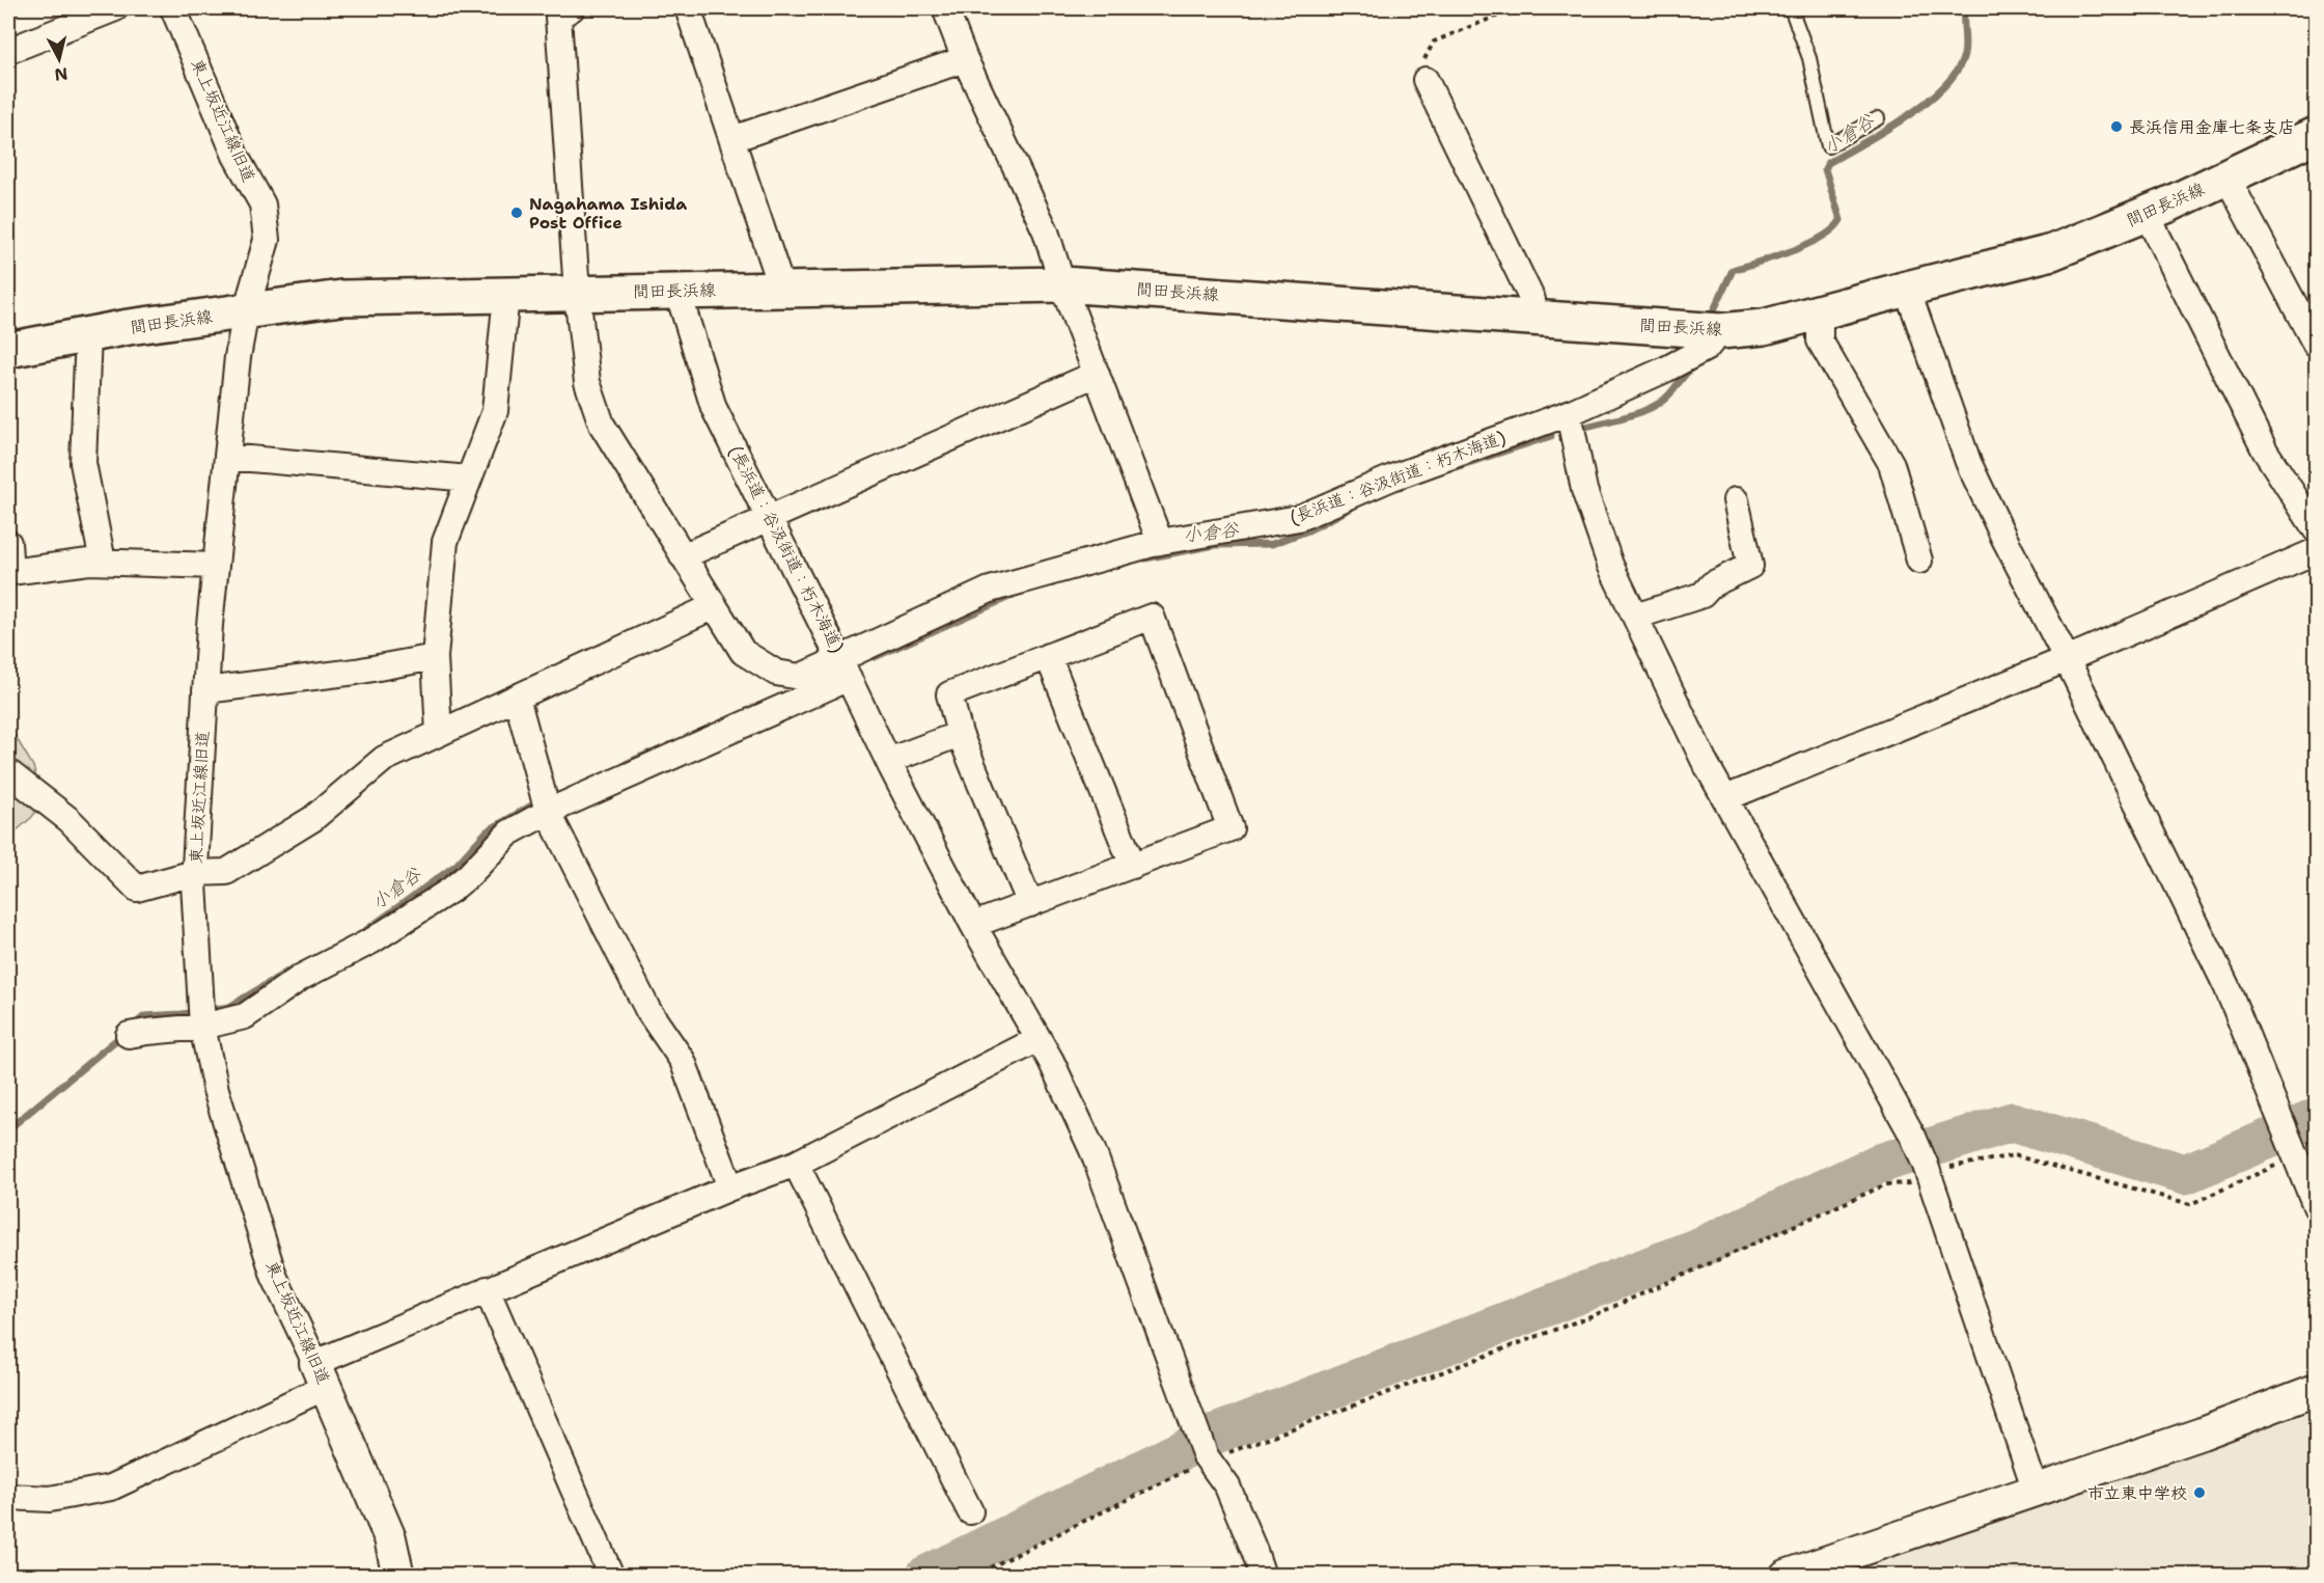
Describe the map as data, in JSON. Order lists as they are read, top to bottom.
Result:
{
  "streets": {
    "main road": ["間田長浜線"],
    "street": ["東上坂近江線旧道", "(長浜道：谷汲街道：朽木海道)"]
  },
  "crossings": [
    ["東上坂近江線旧道", "間田長浜線"],
    ["間田長浜線", "(長浜道：谷汲街道：朽木海道)"]
  ],
  "water": ["小倉谷"],
  "places": ["長浜信用金庫七条支店", "Nagahama Ishida Post Office", "市立東中学校"],
  "north": "bottom"
}
